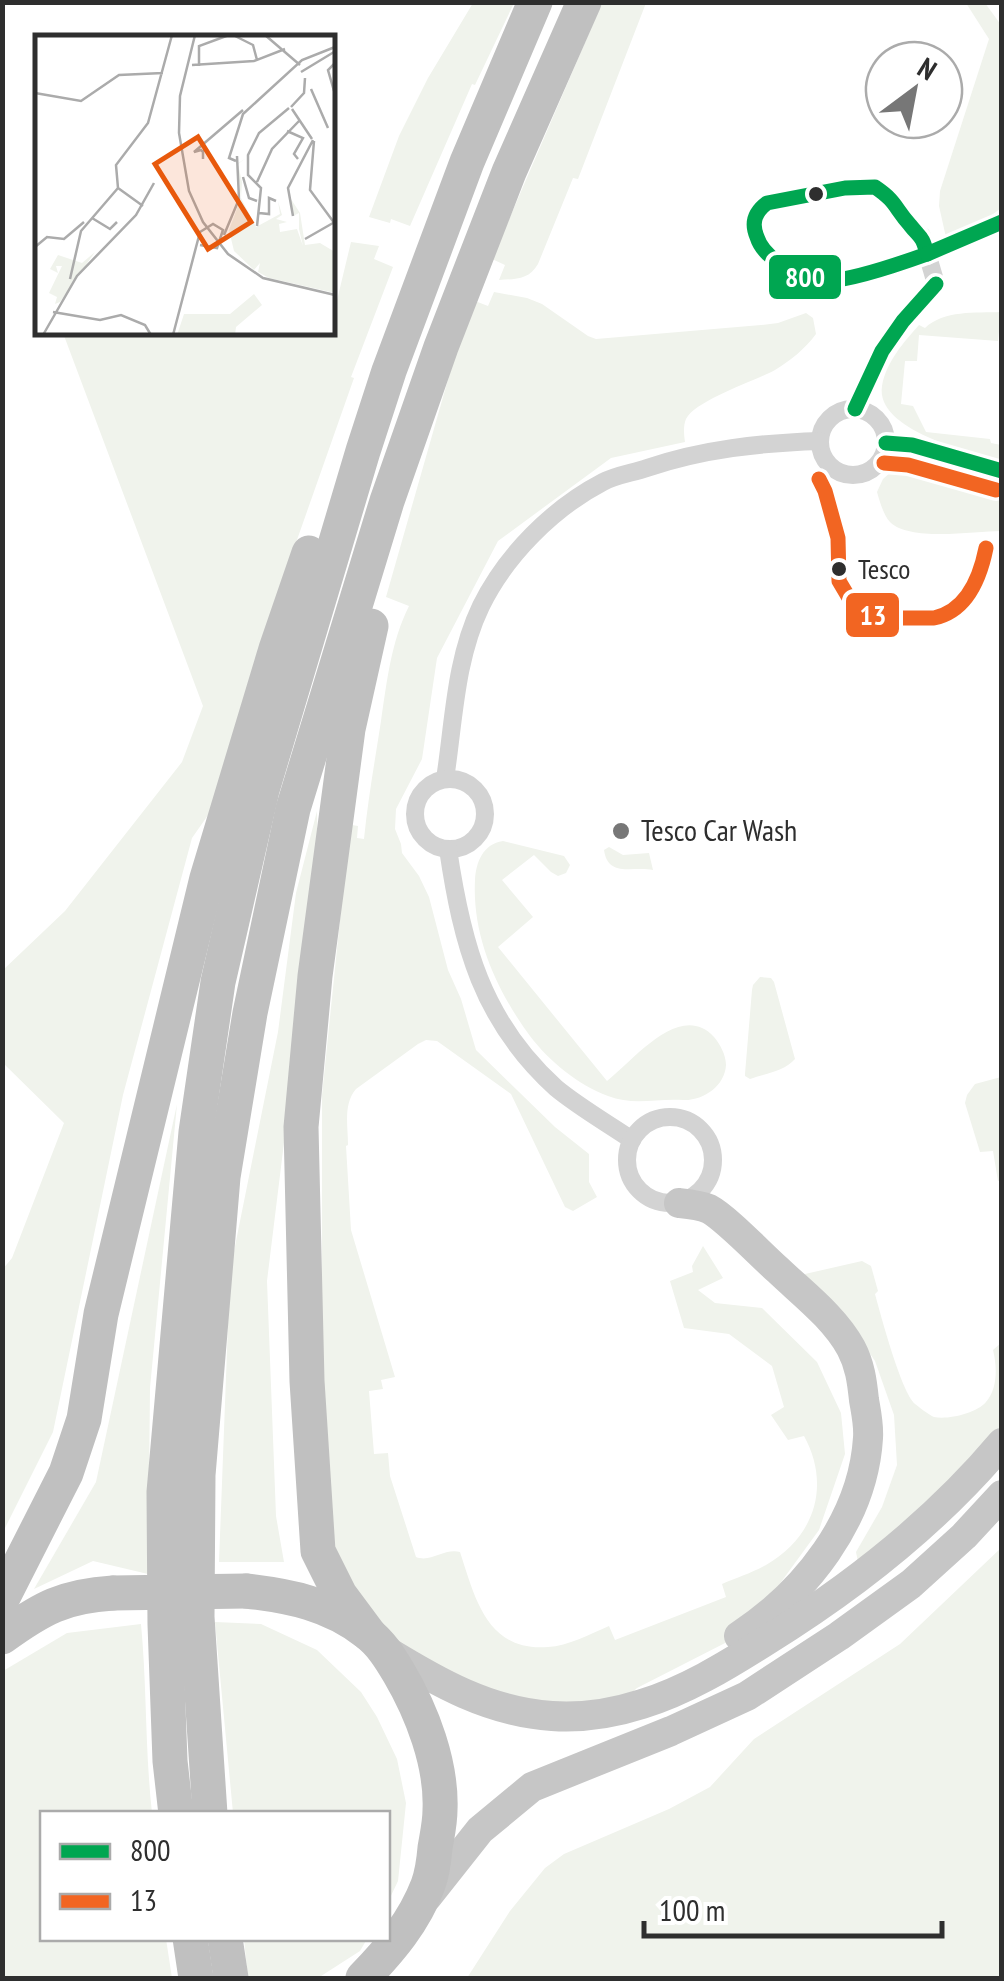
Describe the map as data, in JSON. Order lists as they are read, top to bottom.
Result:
{
  "places": ["Tesco", "Tesco Car Wash"],
  "lines": ["transit line 800", "transit line 13"],
  "legend": ["800", "13"],
  "scale_bar": "100 m",
  "north": "top right"
}
